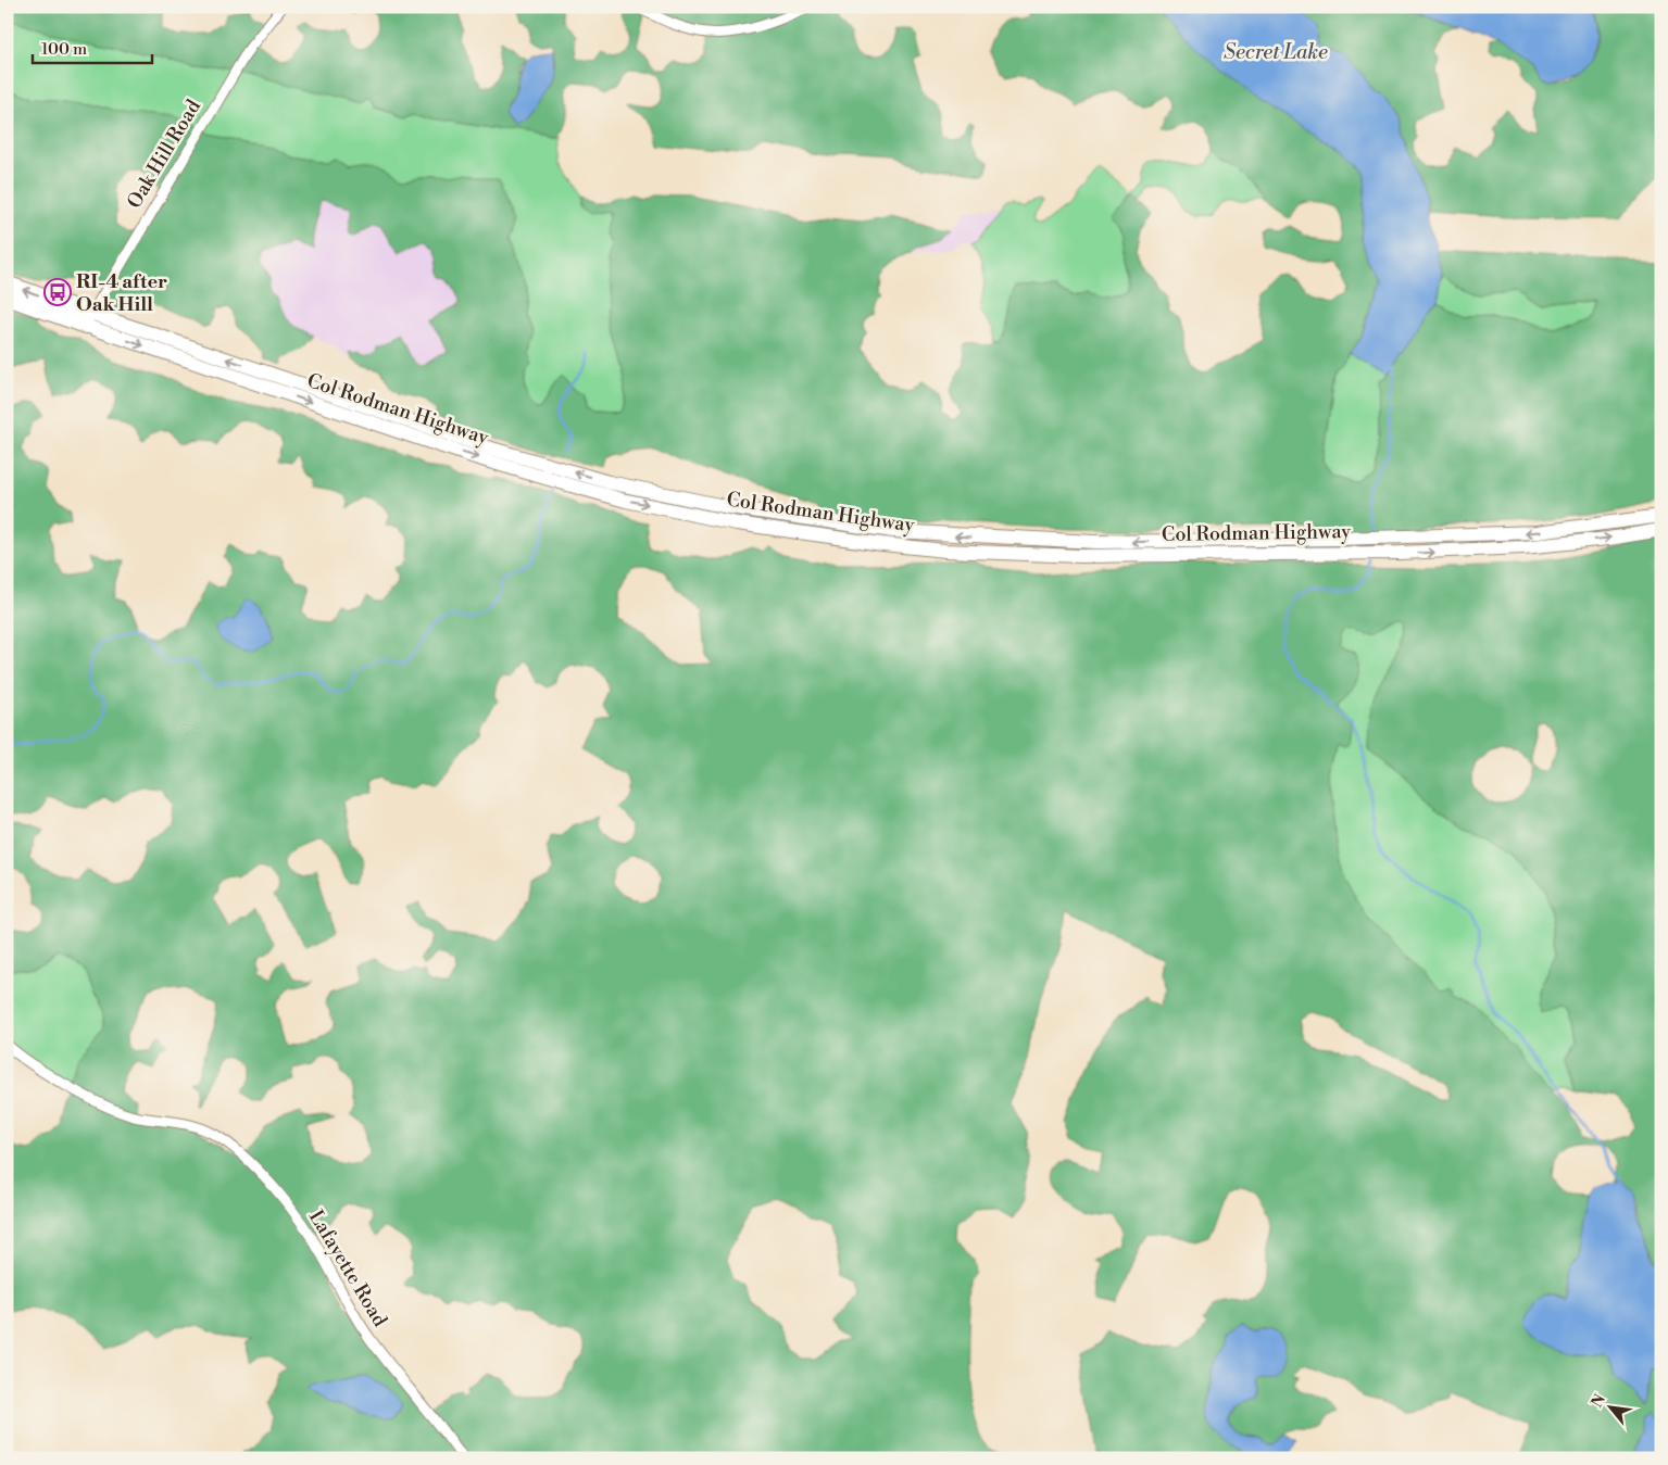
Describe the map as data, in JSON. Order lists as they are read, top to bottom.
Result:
{
  "streets": {
    "highway": ["Col Rodman Highway"],
    "street": ["Oak Hill Road", "Lafayette Road"]
  },
  "crossings": [
    ["Oak Hill Road", "Col Rodman Highway"]
  ],
  "water": ["Secret Lake"],
  "places": {
    "bus stop": ["RI-4 after Oak Hill"]
  },
  "scale_bar": "100 m",
  "north": "top left"
}
